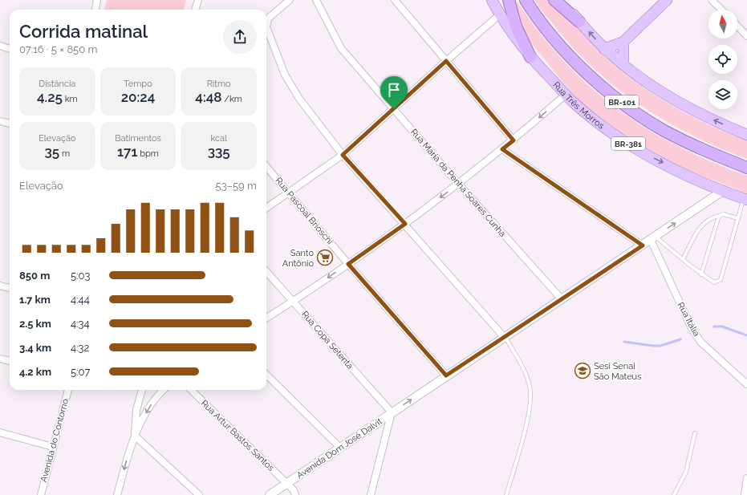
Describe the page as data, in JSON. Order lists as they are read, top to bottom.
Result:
{
  "streets": {
    "highway": ["BR-101"],
    "main road": ["Rua Três Morros", "BR-381"],
    "street": [
      "Rua Maria da Penha Soares Cunha",
      "Rua Pascoal Brioschi",
      "Rua Itália",
      "Rua Copa Setenta",
      "Rua Artur Bastos Santos",
      "Avenida do Contorno",
      "Avenida Dom José Dalvit"
    ]
  },
  "crossings": [
    ["Rua Três Morros", "Avenida Dom José Dalvit"],
    ["Rua Maria da Penha Soares Cunha", "Avenida Dom José Dalvit"],
    ["Rua Pascoal Brioschi", "Avenida Dom José Dalvit"],
    ["Rua Itália", "Avenida Dom José Dalvit"],
    ["Rua Copa Setenta", "Avenida Dom José Dalvit"],
    ["Rua Artur Bastos Santos", "Avenida Dom José Dalvit"]
  ],
  "places": {
    "supermarket": ["Santo Antônio"],
    "school or university": ["Sesi Senai São Mateus"]
  },
  "north": "top",
  "page": {
    "heading": ["Corrida matinal", "07:16 · 5 × 850 m"],
    "stats": [
      ["Distância", "4.25 km"],
      ["Tempo", "20:24"],
      ["Ritmo", "4:48 /km"],
      ["Elevação", "35 m"],
      ["Batimentos", "171 bpm"],
      ["kcal", "335"]
    ],
    "chart": ["Elevação", "53–59 m"],
    "list": [
      {
        "name": "850 m",
        "note": "5:03"
      },
      {
        "name": "1.7 km",
        "note": "4:44"
      },
      {
        "name": "2.5 km",
        "note": "4:34"
      },
      {
        "name": "3.4 km",
        "note": "4:32"
      },
      {
        "name": "4.2 km",
        "note": "5:07"
      }
    ]
  }
}
